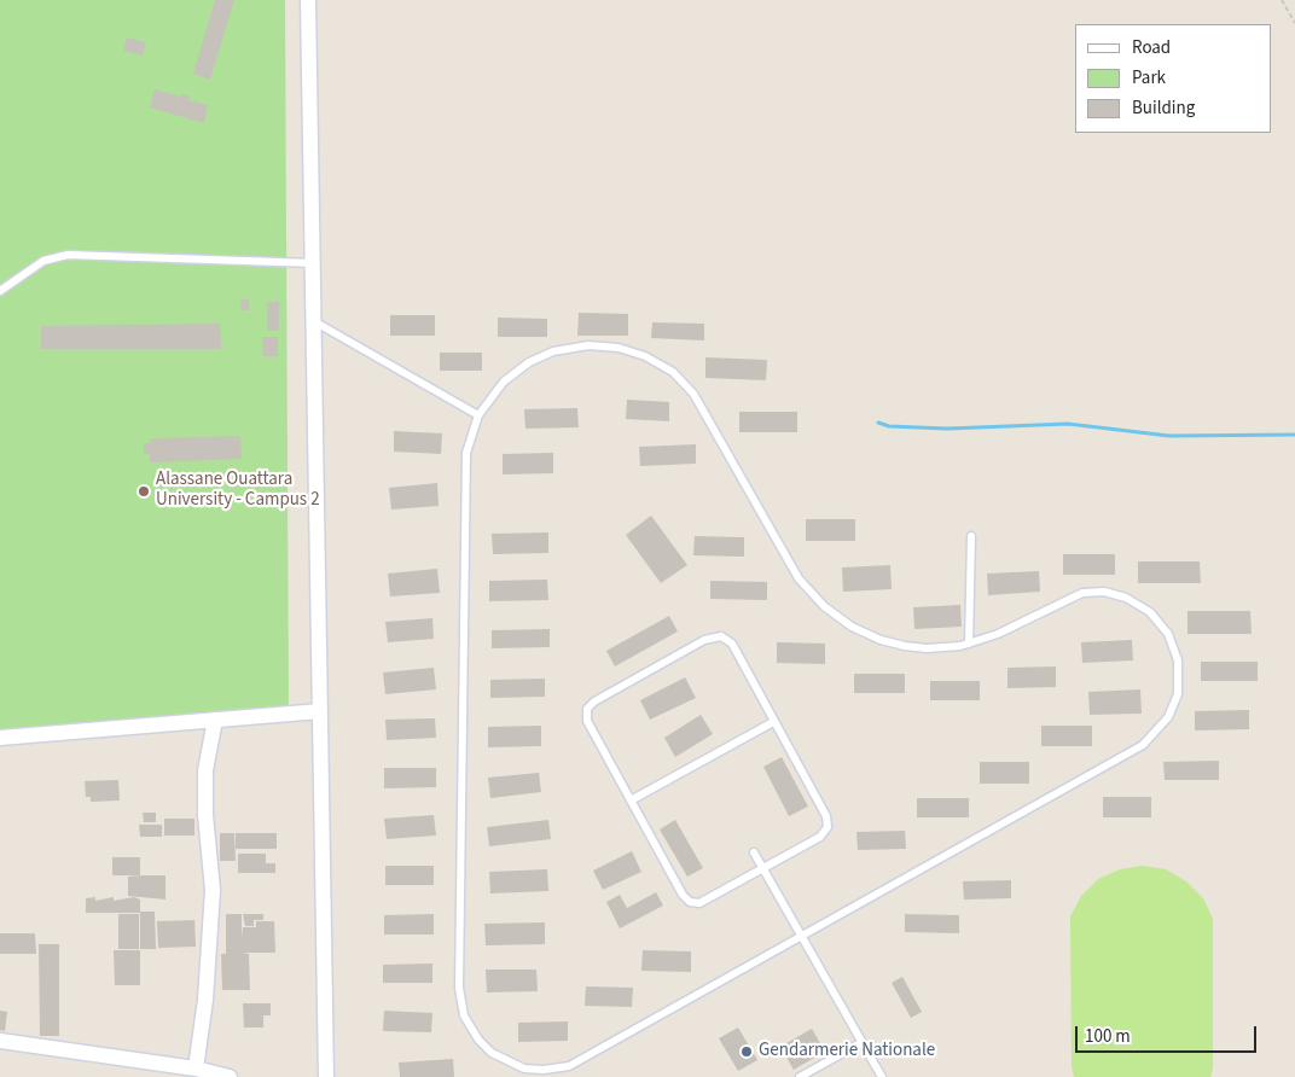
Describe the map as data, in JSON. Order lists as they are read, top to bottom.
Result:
{
  "places": ["Alassane Ouattara University - Campus 2", "Gendarmerie Nationale"],
  "legend": ["Road", "Park", "Building"],
  "scale_bar": "100 m"
}
